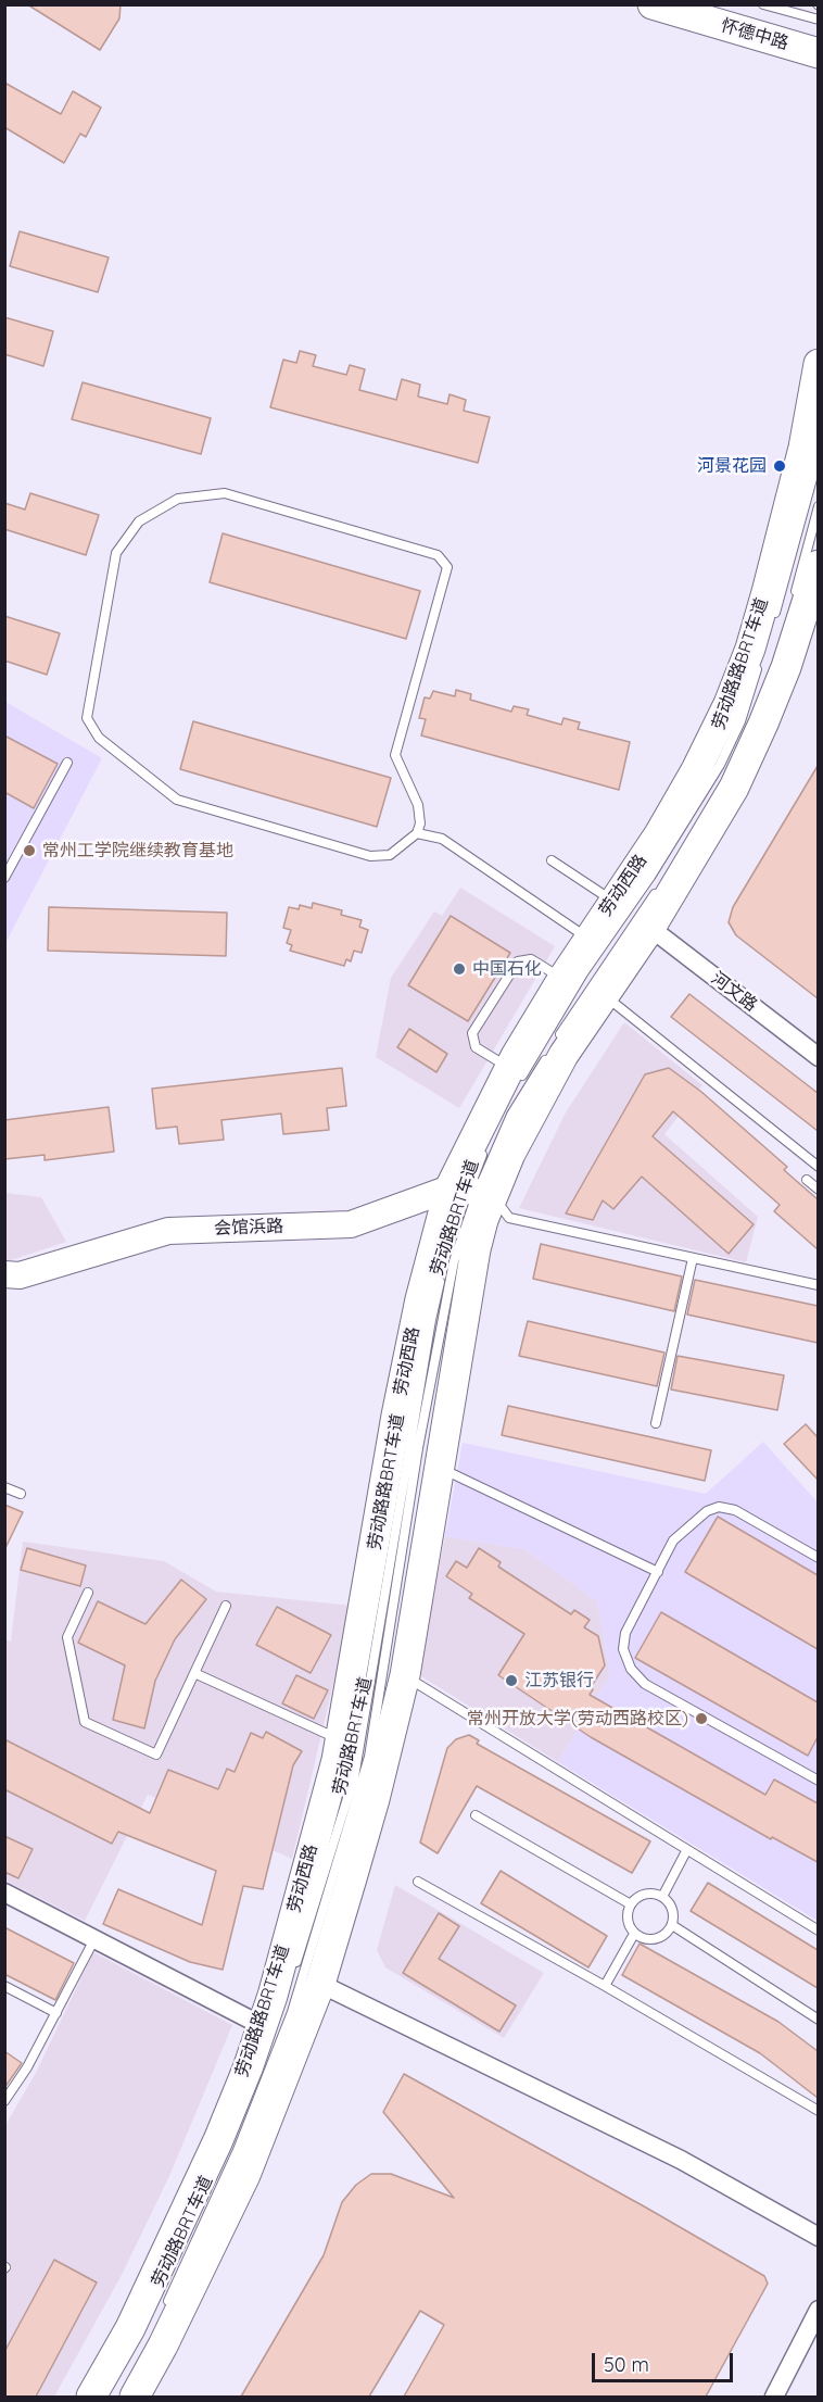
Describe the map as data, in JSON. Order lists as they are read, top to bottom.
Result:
{
  "streets": {
    "main road": ["怀德中路", "劳动西路"],
    "street": ["河文路", "会馆浜路"],
    "lane": ["劳动路路BRT车道", "劳动路BRT车道"]
  },
  "crossings": [
    ["劳动路路BRT车道", "劳动西路"],
    ["劳动路路BRT车道", "劳动路BRT车道"],
    ["劳动路路BRT车道", "会馆浜路"],
    ["劳动西路", "河文路"],
    ["劳动西路", "劳动路BRT车道"],
    ["劳动西路", "会馆浜路"],
    ["劳动路BRT车道", "会馆浜路"]
  ],
  "places": [
    "河景花园",
    "常州工学院继续教育基地",
    "中国石化",
    "江苏银行",
    "常州开放大学(劳动西路校区)"
  ],
  "scale_bar": "50 m"
}
